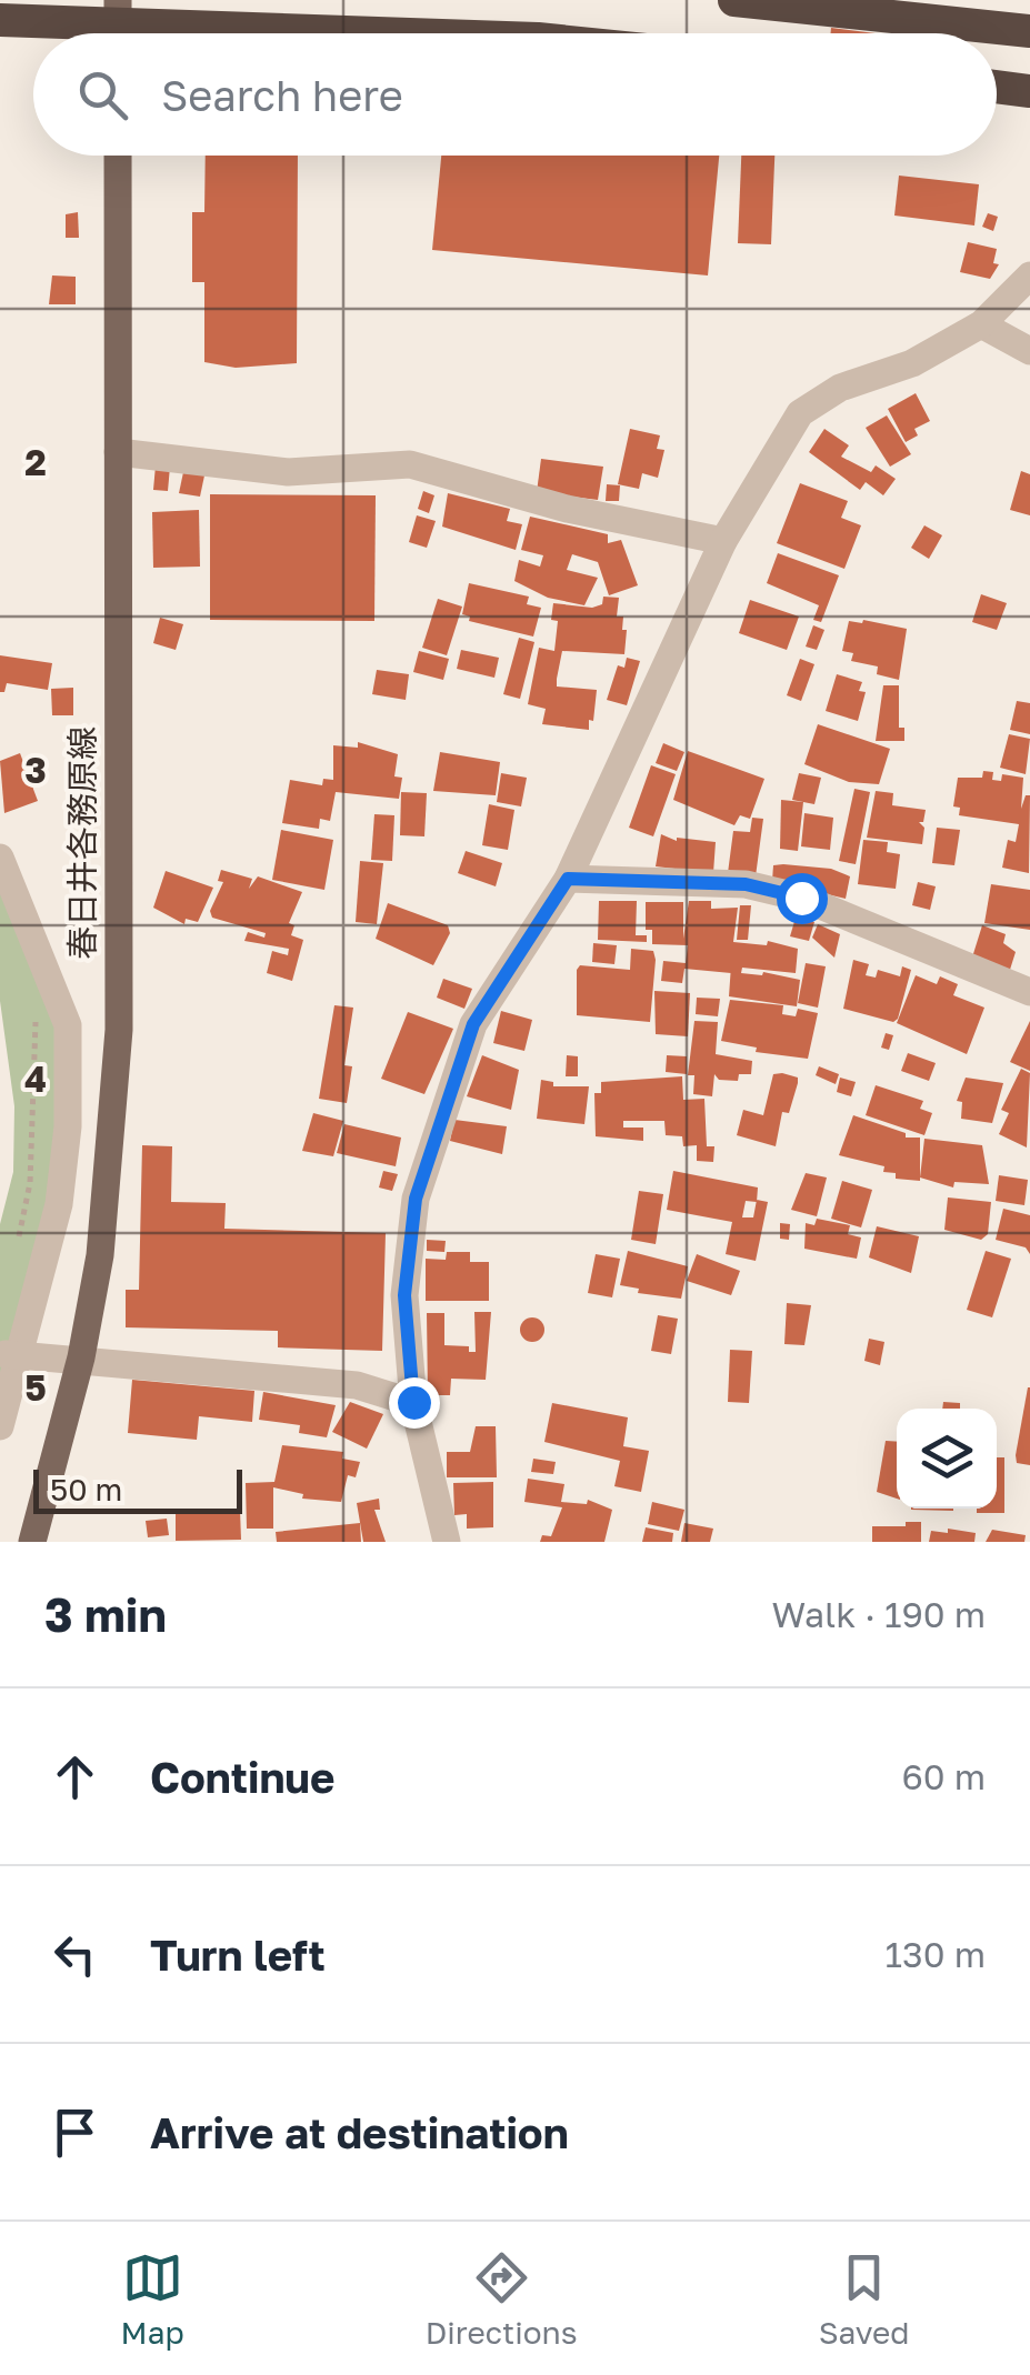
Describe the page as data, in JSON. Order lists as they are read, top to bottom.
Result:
{
  "streets": {
    "main road": ["春日井各務原線"]
  },
  "scale_bar": "50 m",
  "page": {
    "search": "Search here",
    "scale": "50 m",
    "heading": ["3 min", "Walk · 190 m"],
    "list": [
      ["Continue", "60 m"],
      ["Turn left", "130 m"],
      "Arrive at destination"
    ],
    "nav": ["Map", "Directions", "Saved"]
  },
  "grid": {
    "rows": [
      "2",
      "3",
      "4",
      "5"
    ]
  }
}
